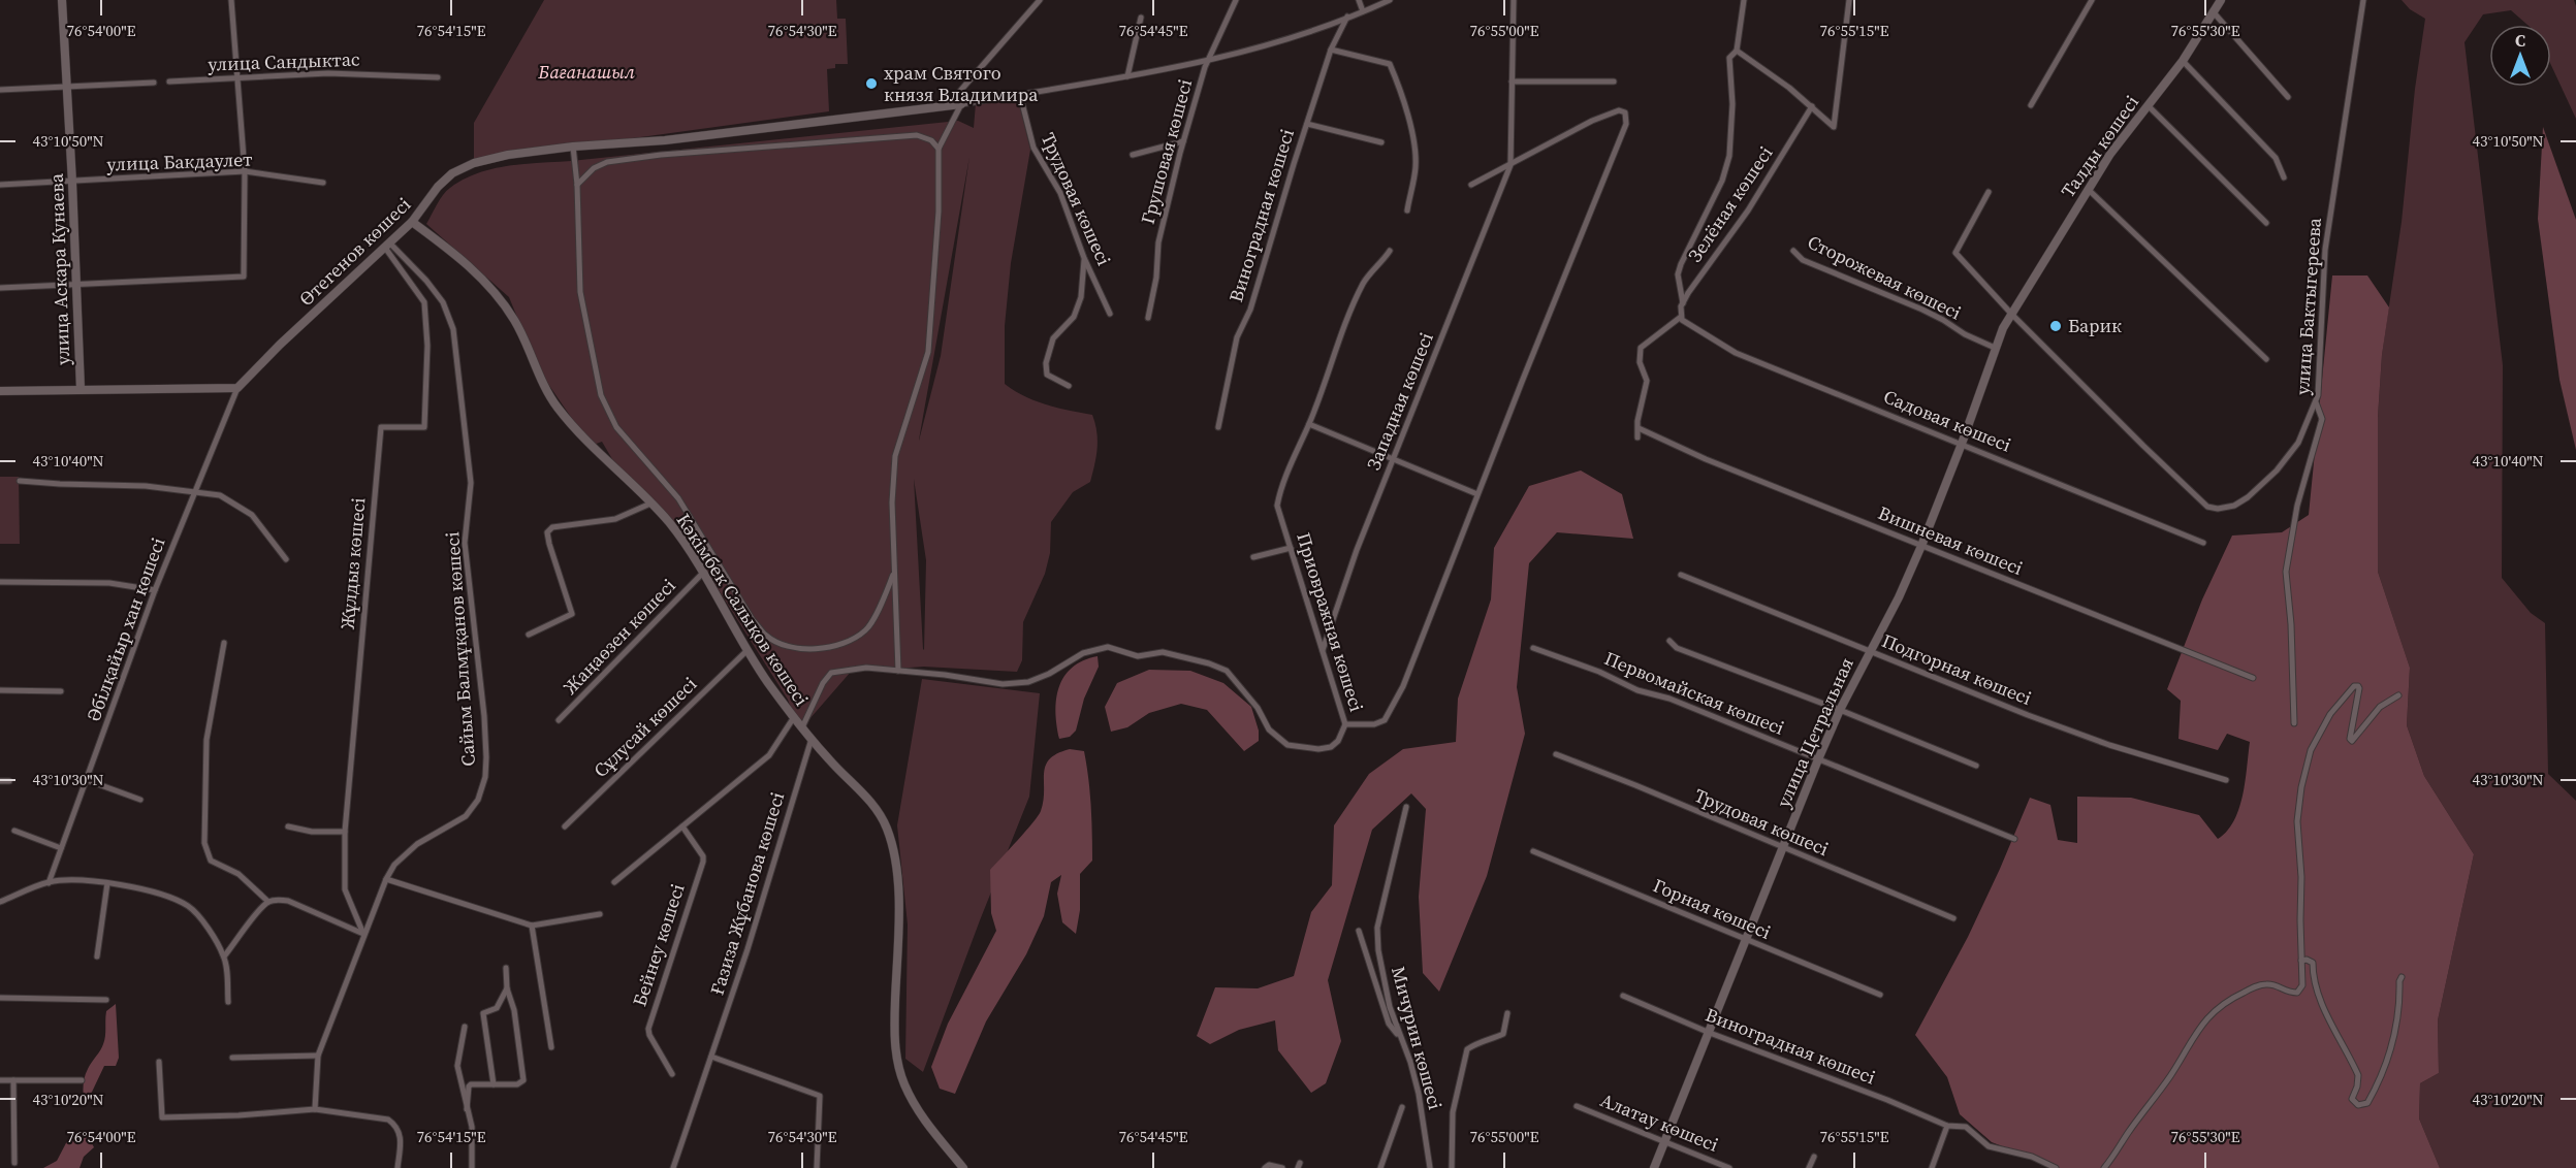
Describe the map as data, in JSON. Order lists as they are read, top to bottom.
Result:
{
  "streets": {
    "street": [
      "улица Сандыктас",
      "Талды көшесі",
      "Грушовая көшесі",
      "улица Бакдаулет",
      "Трудовая көшесі",
      "Зелёная көшесі",
      "Виноградная көшесі",
      "Өтегенов көшесі",
      "улица Аскара Кунаева",
      "Сторожевая көшесі",
      "улица Бактыгереева",
      "Западная көшесі",
      "Садовая көшесі",
      "Вишневая көшесі",
      "Жұлдыз көшесі",
      "Кәкімбек Салықов көшесі",
      "Приовражная көшесі",
      "Әбілқайыр хан көшесі",
      "Жаңаөзен көшесі",
      "Сайым Балмұқанов көшесі",
      "Подгорная көшесі",
      "Первомайская көшесі",
      "Сұлусай көшесі",
      "улица Цетральная",
      "Ғазиза Жұбанова көшесі",
      "Горная көшесі",
      "Бейнеу көшесі",
      "Мичурин көшесі",
      "Алатау көшесі"
    ]
  },
  "crossings": [
    ["Талды көшесі", "улица Цетральная"],
    ["улица Бакдаулет", "улица Аскара Кунаева"],
    ["Трудовая көшесі", "улица Цетральная"],
    ["Зелёная көшесі", "Садовая көшесі"],
    ["Виноградная көшесі", "улица Цетральная"],
    ["Өтегенов көшесі", "Жұлдыз көшесі"],
    ["Өтегенов көшесі", "Кәкімбек Салықов көшесі"],
    ["Өтегенов көшесі", "Әбілқайыр хан көшесі"],
    ["Өтегенов көшесі", "Сайым Балмұқанов көшесі"],
    ["Сторожевая көшесі", "улица Цетральная"],
    ["Западная көшесі", "Приовражная көшесі"],
    ["Садовая көшесі", "улица Цетральная"],
    ["Вишневая көшесі", "улица Цетральная"],
    ["Жұлдыз көшесі", "Сайым Балмұқанов көшесі"],
    ["Кәкімбек Салықов көшесі", "Приовражная көшесі"],
    ["Кәкімбек Салықов көшесі", "Жаңаөзен көшесі"],
    ["Кәкімбек Салықов көшесі", "Сұлусай көшесі"],
    ["Кәкімбек Салықов көшесі", "Ғазиза Жұбанова көшесі"],
    ["Подгорная көшесі", "улица Цетральная"],
    ["Первомайская көшесі", "улица Цетральная"],
    ["улица Цетральная", "Горная көшесі"],
    ["улица Цетральная", "Алатау көшесі"]
  ],
  "parks": ["Бағанашыл"],
  "places": ["храм Святого князя Владимира", "Барик"],
  "north": "top",
  "coordinates": [
    "76°54'00\"E",
    "76°54'15\"E",
    "76°54'30\"E",
    "76°54'45\"E",
    "76°55'00\"E",
    "76°55'15\"E",
    "76°55'30\"E",
    "43°10'50\"N",
    "43°10'40\"N",
    "43°10'30\"N",
    "43°10'20\"N"
  ]
}
